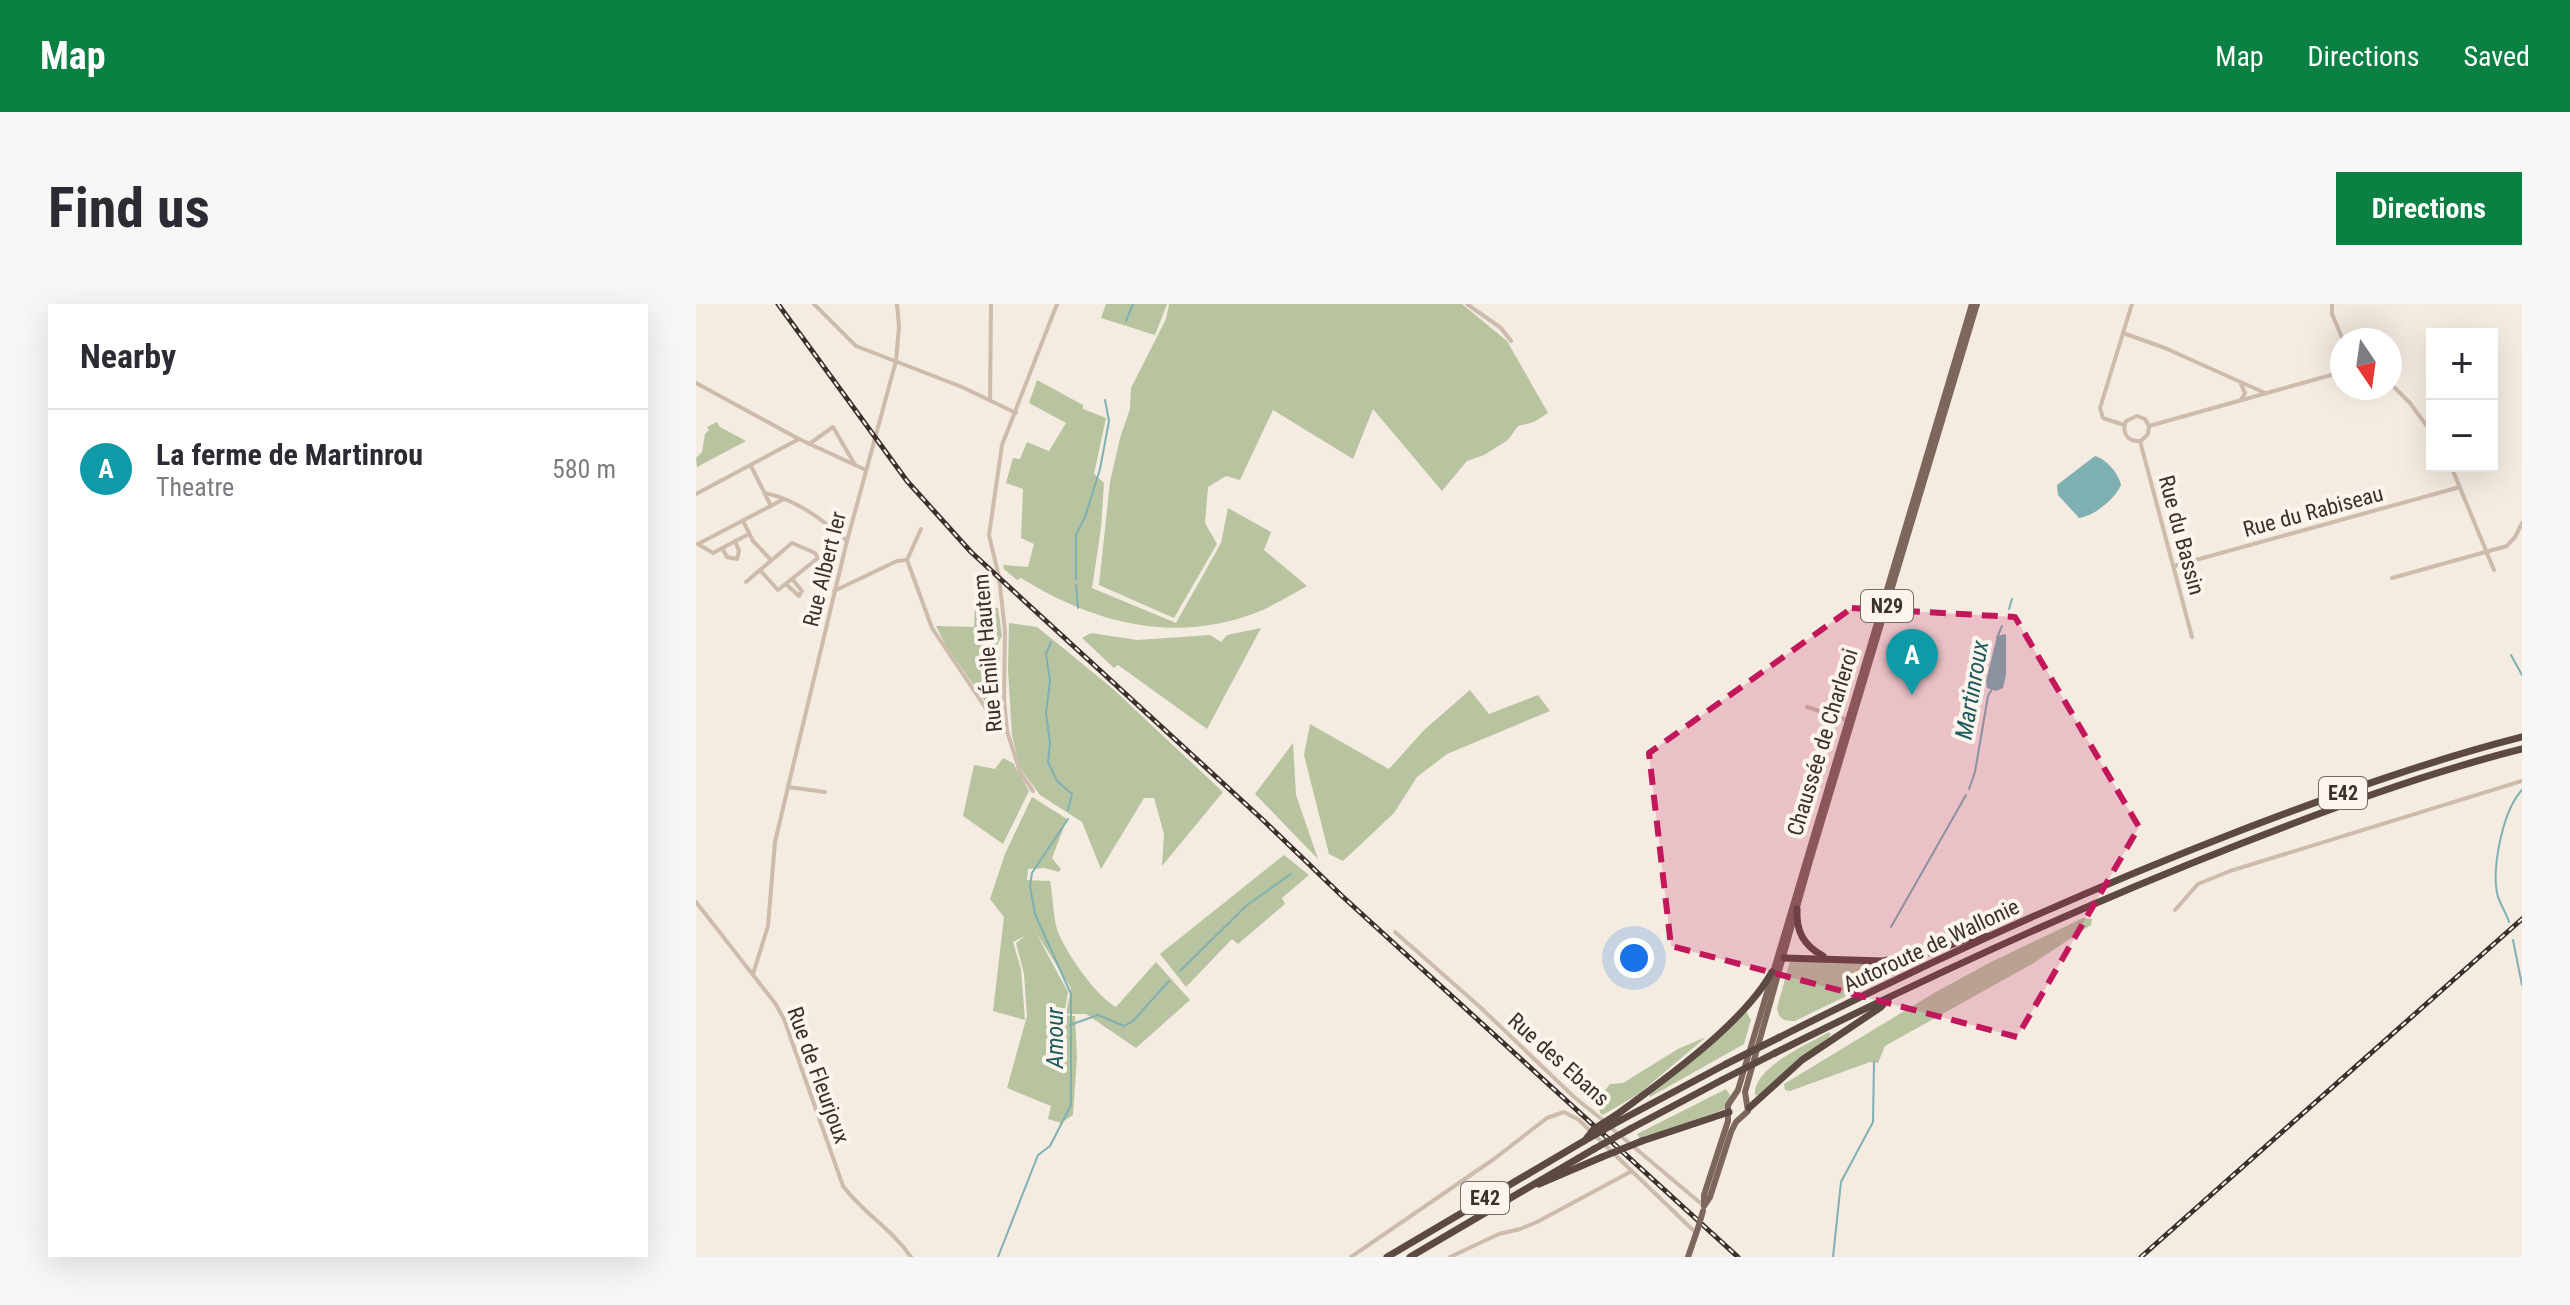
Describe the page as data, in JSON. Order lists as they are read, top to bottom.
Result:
{
  "streets": {
    "highway": ["E42", "Autoroute de Wallonie"],
    "main road": ["N29", "Chaussée de Charleroi"],
    "street": [
      "Rue du Rabiseau",
      "Rue du Bassin",
      "Rue Albert Ier",
      "Rue Émile Hautem",
      "Rue des Ebans",
      "Rue de Fleurjoux"
    ]
  },
  "crossings": [
    ["Rue du Rabiseau", "Rue du Bassin"],
    ["Rue Albert Ier", "Rue de Fleurjoux"],
    ["N29", "Chaussée de Charleroi"],
    ["N29", "Rue des Ebans"],
    ["E42", "Autoroute de Wallonie"]
  ],
  "water": ["Martinroux", "Amour"],
  "north": "bottom",
  "page": {
    "header": "Map",
    "nav": ["Map", "Directions", "Saved"],
    "buttons": "Directions",
    "title": "Find us",
    "heading": "Nearby",
    "map_buttons": ["+", "−"],
    "list": [
      {
        "mark": "A",
        "name": "La ferme de Martinrou",
        "note": "Theatre",
        "value": "580 m"
      }
    ],
    "pins": "A"
  }
}
